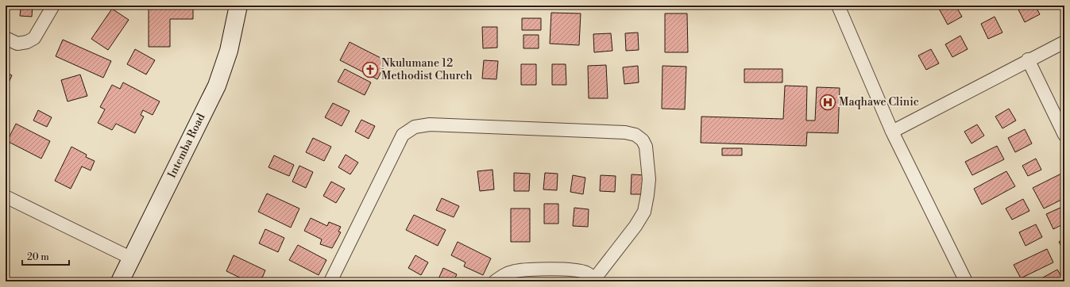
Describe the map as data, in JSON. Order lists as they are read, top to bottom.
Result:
{
  "streets": {
    "street": ["Intemba Road"]
  },
  "places": {
    "church": ["Nkulumane 12 Methodist Church"],
    "hospital": ["Maqhawe Clinic"]
  },
  "scale_bar": "20 m"
}
